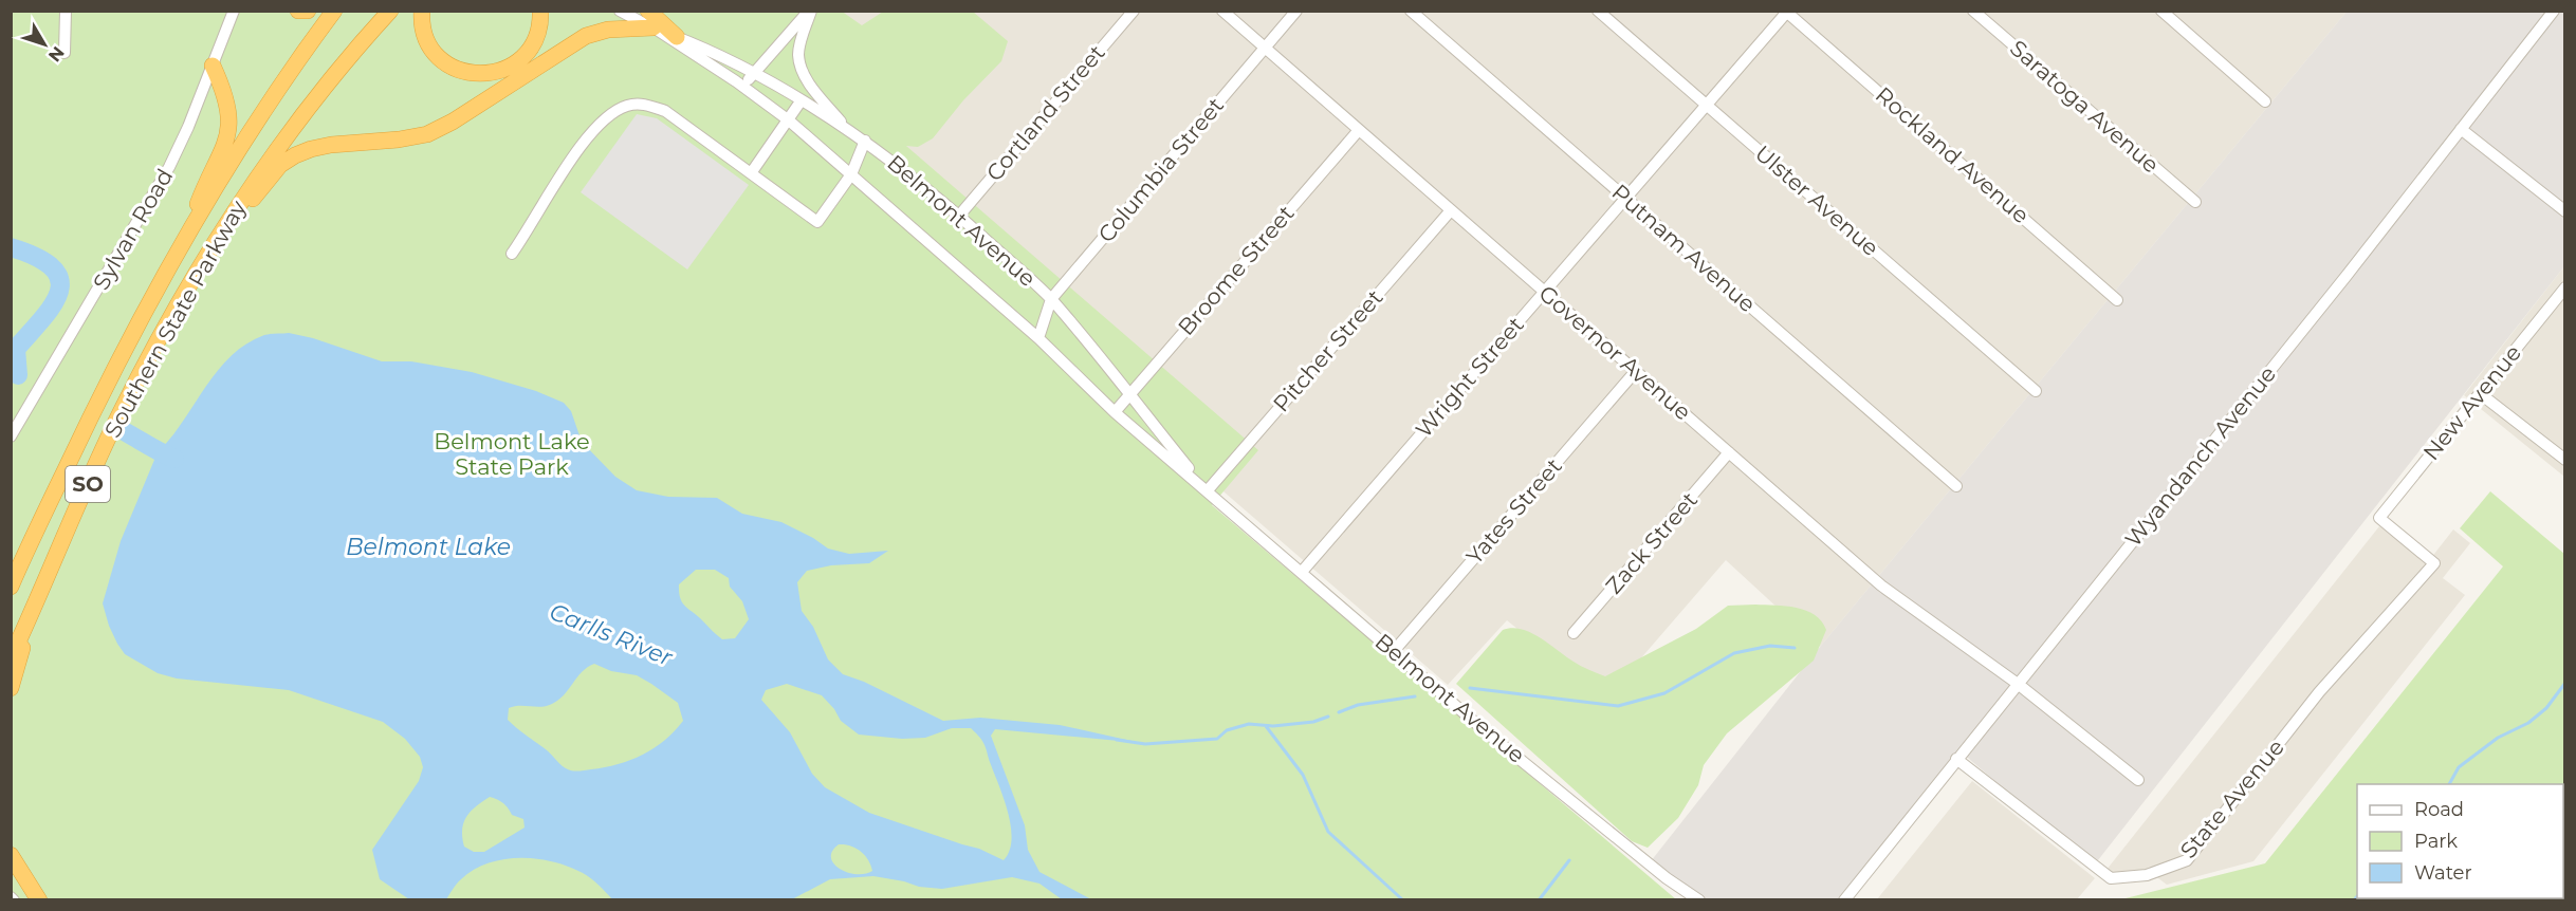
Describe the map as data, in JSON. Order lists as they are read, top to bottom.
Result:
{
  "streets": {
    "highway": ["Southern State Parkway", "SO"],
    "street": [
      "Saratoga Avenue",
      "Cortland Street",
      "Rockland Avenue",
      "Columbia Street",
      "Ulster Avenue",
      "Belmont Avenue",
      "Sylvan Road",
      "Putnam Avenue",
      "Broome Street",
      "Pitcher Street",
      "Governor Avenue",
      "Wright Street",
      "New Avenue",
      "Wyandanch Avenue",
      "Yates Street",
      "Zack Street",
      "State Avenue"
    ]
  },
  "crossings": [
    ["Cortland Street", "Belmont Avenue"],
    ["Rockland Avenue", "Wright Street"],
    ["Columbia Street", "Belmont Avenue"],
    ["Columbia Street", "Governor Avenue"],
    ["Ulster Avenue", "Wright Street"],
    ["Belmont Avenue", "Broome Street"],
    ["Belmont Avenue", "Pitcher Street"],
    ["Belmont Avenue", "Wright Street"],
    ["Belmont Avenue", "Yates Street"],
    ["Putnam Avenue", "Wright Street"],
    ["Broome Street", "Governor Avenue"],
    ["Pitcher Street", "Governor Avenue"],
    ["Governor Avenue", "Wright Street"],
    ["Governor Avenue", "Wyandanch Avenue"],
    ["Governor Avenue", "Yates Street"],
    ["Governor Avenue", "Zack Street"],
    ["New Avenue", "State Avenue"],
    ["Wyandanch Avenue", "State Avenue"]
  ],
  "water": ["Belmont Lake", "Carlls River"],
  "parks": ["Belmont Lake State Park"],
  "legend": ["Road", "Park", "Water"],
  "north": "bottom right"
}
